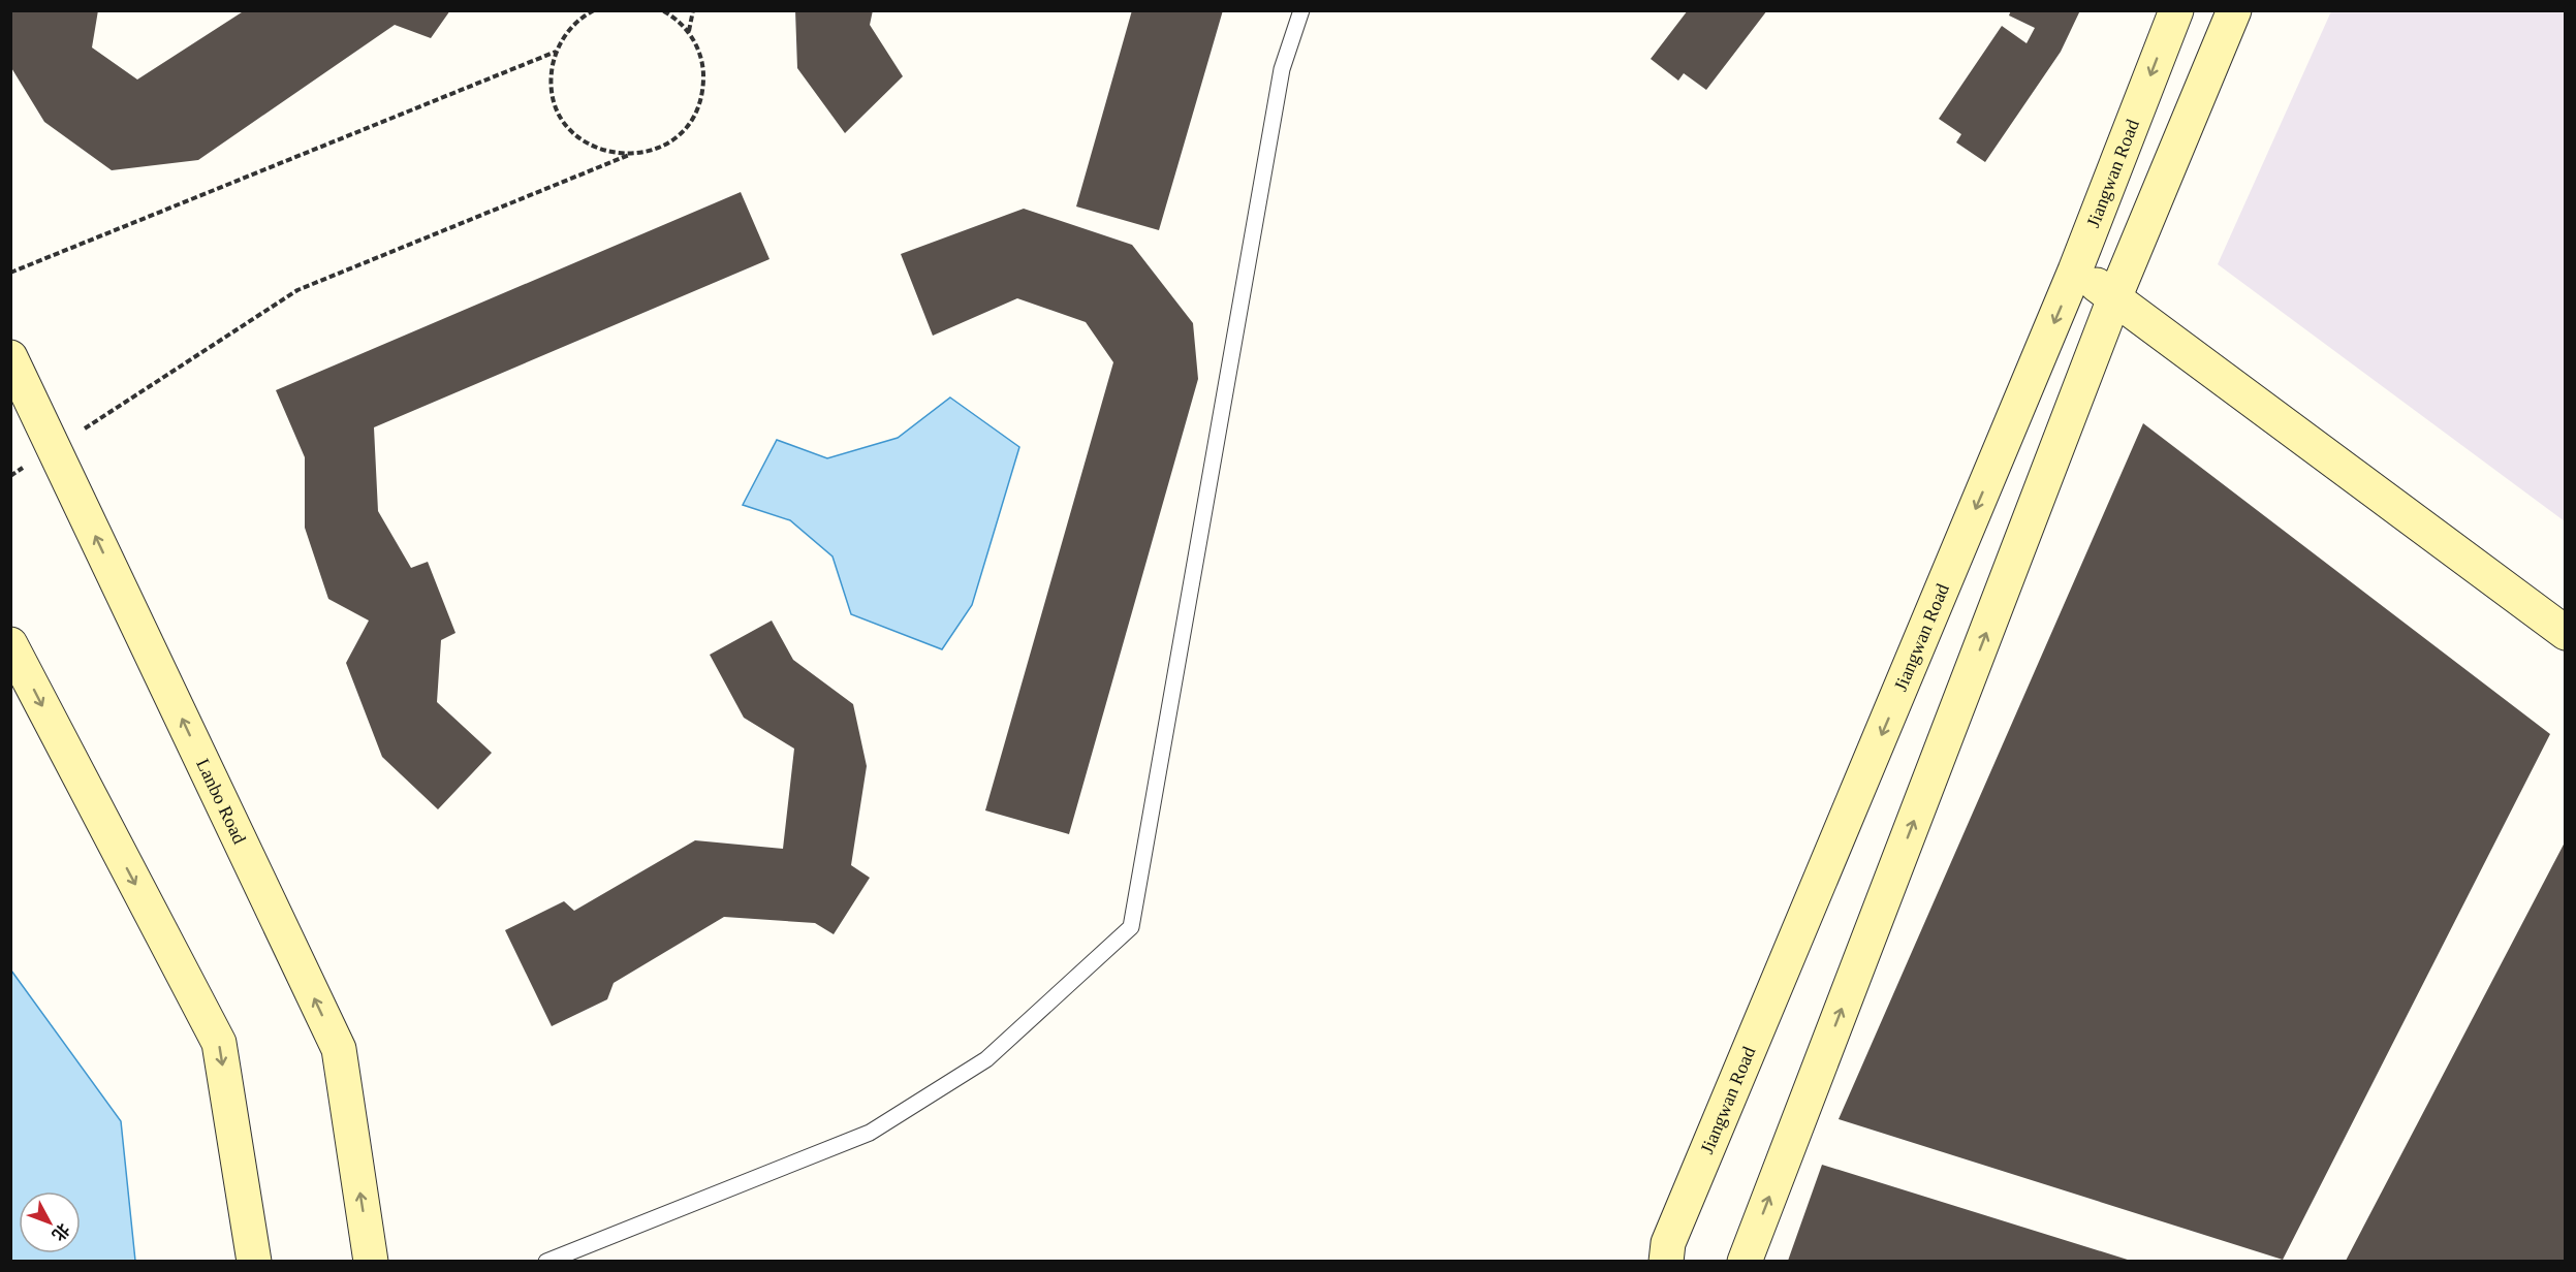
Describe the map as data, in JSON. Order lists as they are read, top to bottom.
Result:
{
  "streets": {
    "street": ["Jiangwan Road", "Lanbo Road"]
  },
  "north": "bottom right"
}
